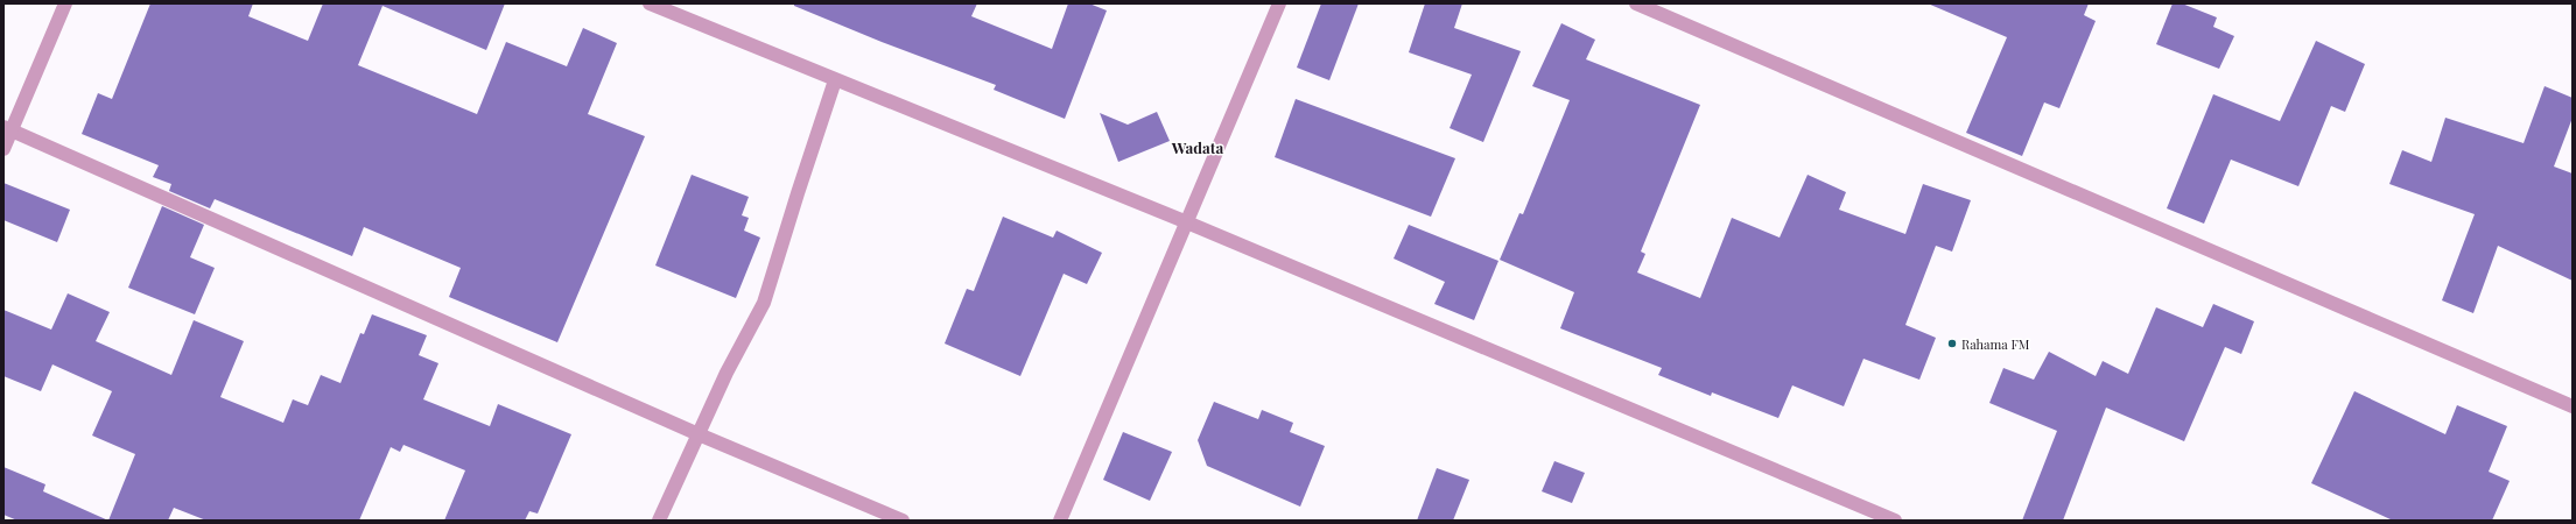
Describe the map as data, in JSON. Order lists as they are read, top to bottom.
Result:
{
  "districts": ["Wadata"],
  "places": ["Rahama FM"]
}
